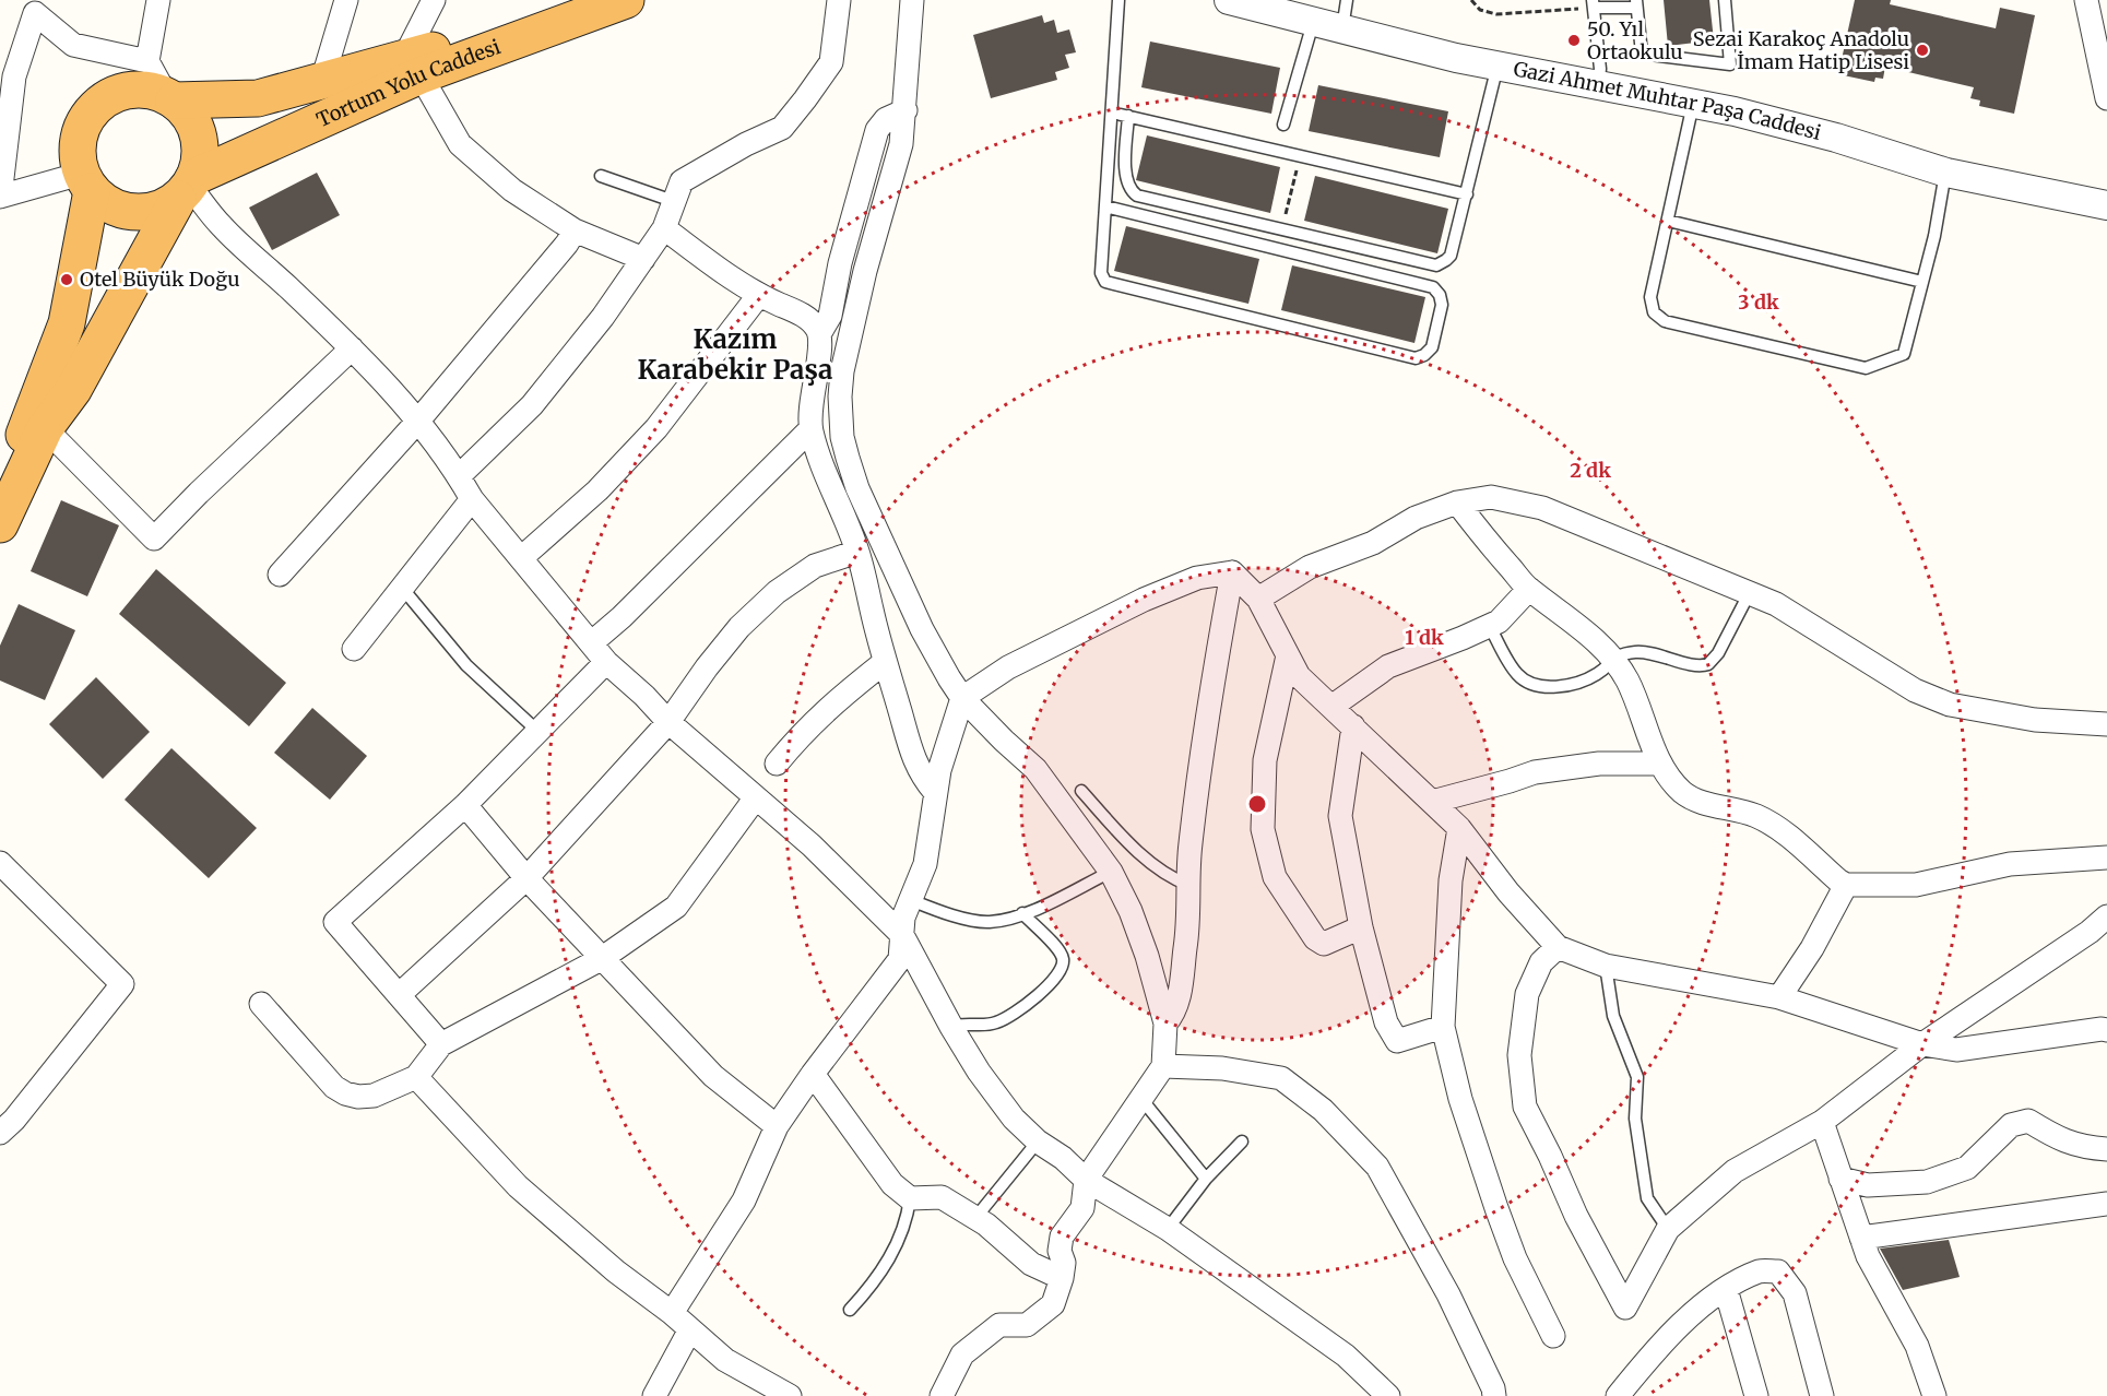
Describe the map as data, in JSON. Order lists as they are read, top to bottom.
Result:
{
  "streets": {
    "highway": ["Tortum Yolu Caddesi"],
    "street": ["Gazi Ahmet Muhtar Paşa Caddesi"]
  },
  "districts": ["Kazım Karabekir Paşa"],
  "places": ["50. Yıl Ortaokulu", "Sezai Karakoç Anadolu İmam Hatip Lisesi", "Otel Büyük Doğu"],
  "rings": ["3 dk", "2 dk", "1 dk"]
}
